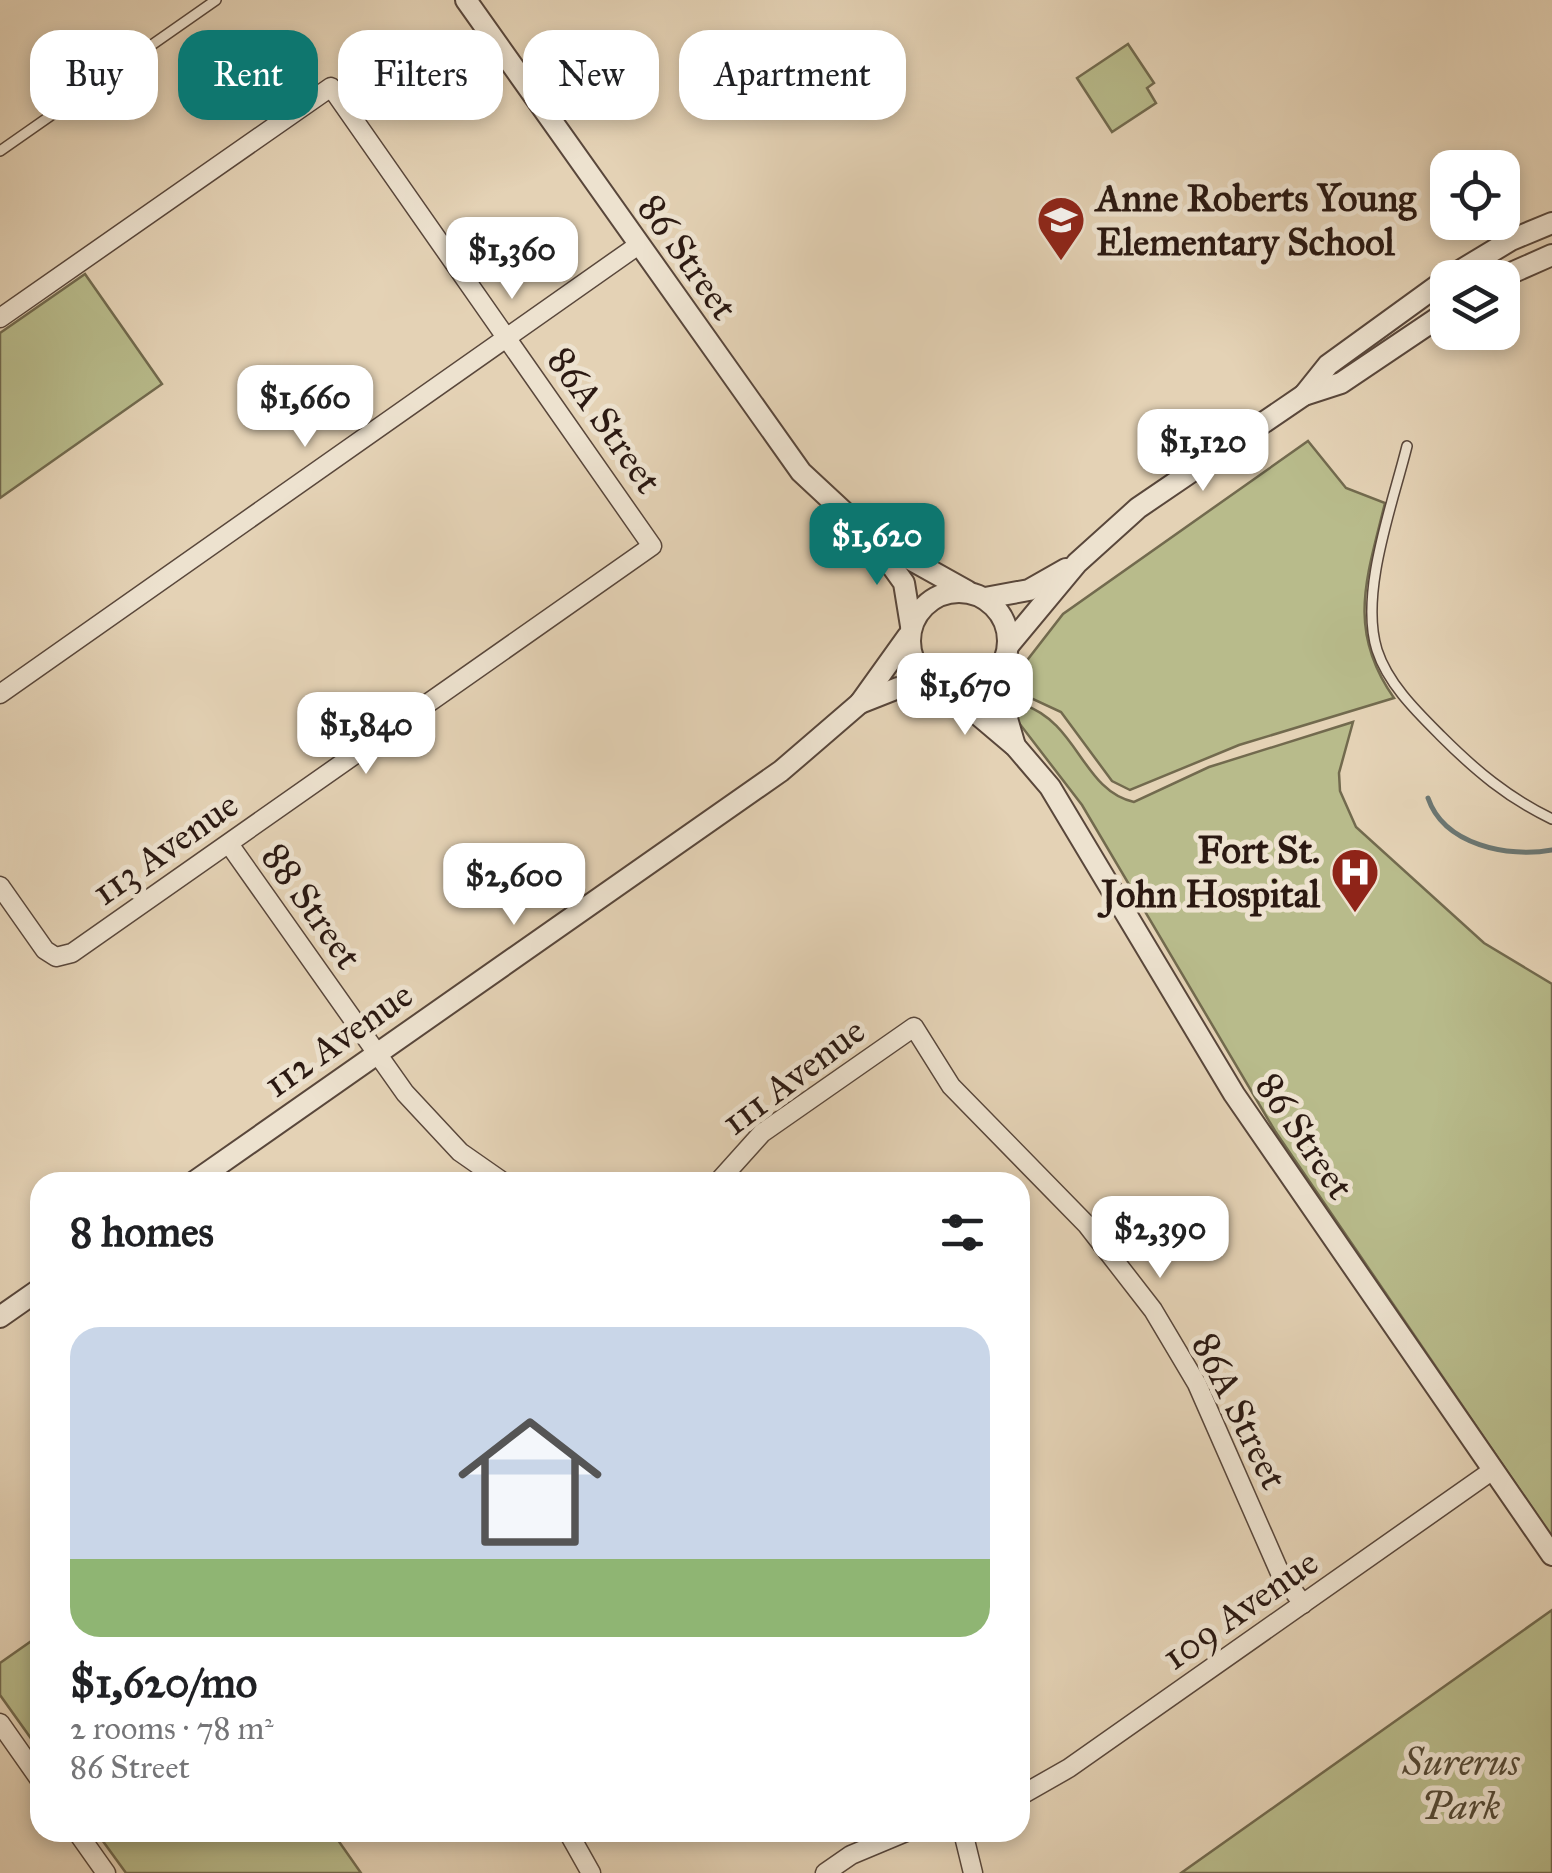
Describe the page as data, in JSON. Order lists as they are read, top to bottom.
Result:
{
  "streets": {
    "street": [
      "86 Street",
      "86A Street",
      "113 Avenue",
      "88 Street",
      "112 Avenue",
      "111 Avenue",
      "109 Avenue"
    ]
  },
  "crossings": [
    ["86 Street", "112 Avenue"],
    ["86 Street", "109 Avenue"],
    ["86A Street", "113 Avenue"],
    ["86A Street", "111 Avenue"],
    ["86A Street", "109 Avenue"],
    ["113 Avenue", "88 Street"],
    ["88 Street", "112 Avenue"]
  ],
  "parks": ["Surerus Park"],
  "places": {
    "school or university": ["Anne Roberts Young Elementary School"],
    "hospital": ["Fort St. John Hospital"]
  },
  "page": {
    "chip": [
      "Buy",
      "Rent",
      "Filters",
      "New",
      "Apartment"
    ],
    "price": [
      "$1,360",
      "$1,660",
      "$1,120",
      "$1,620",
      "$1,670",
      "$1,840",
      "$2,600",
      "$2,390"
    ],
    "heading": "8 homes",
    "list": [
      {
        "name": "$1,620/mo",
        "note": "2 rooms · 78 m² · 86 Street"
      }
    ]
  }
}
